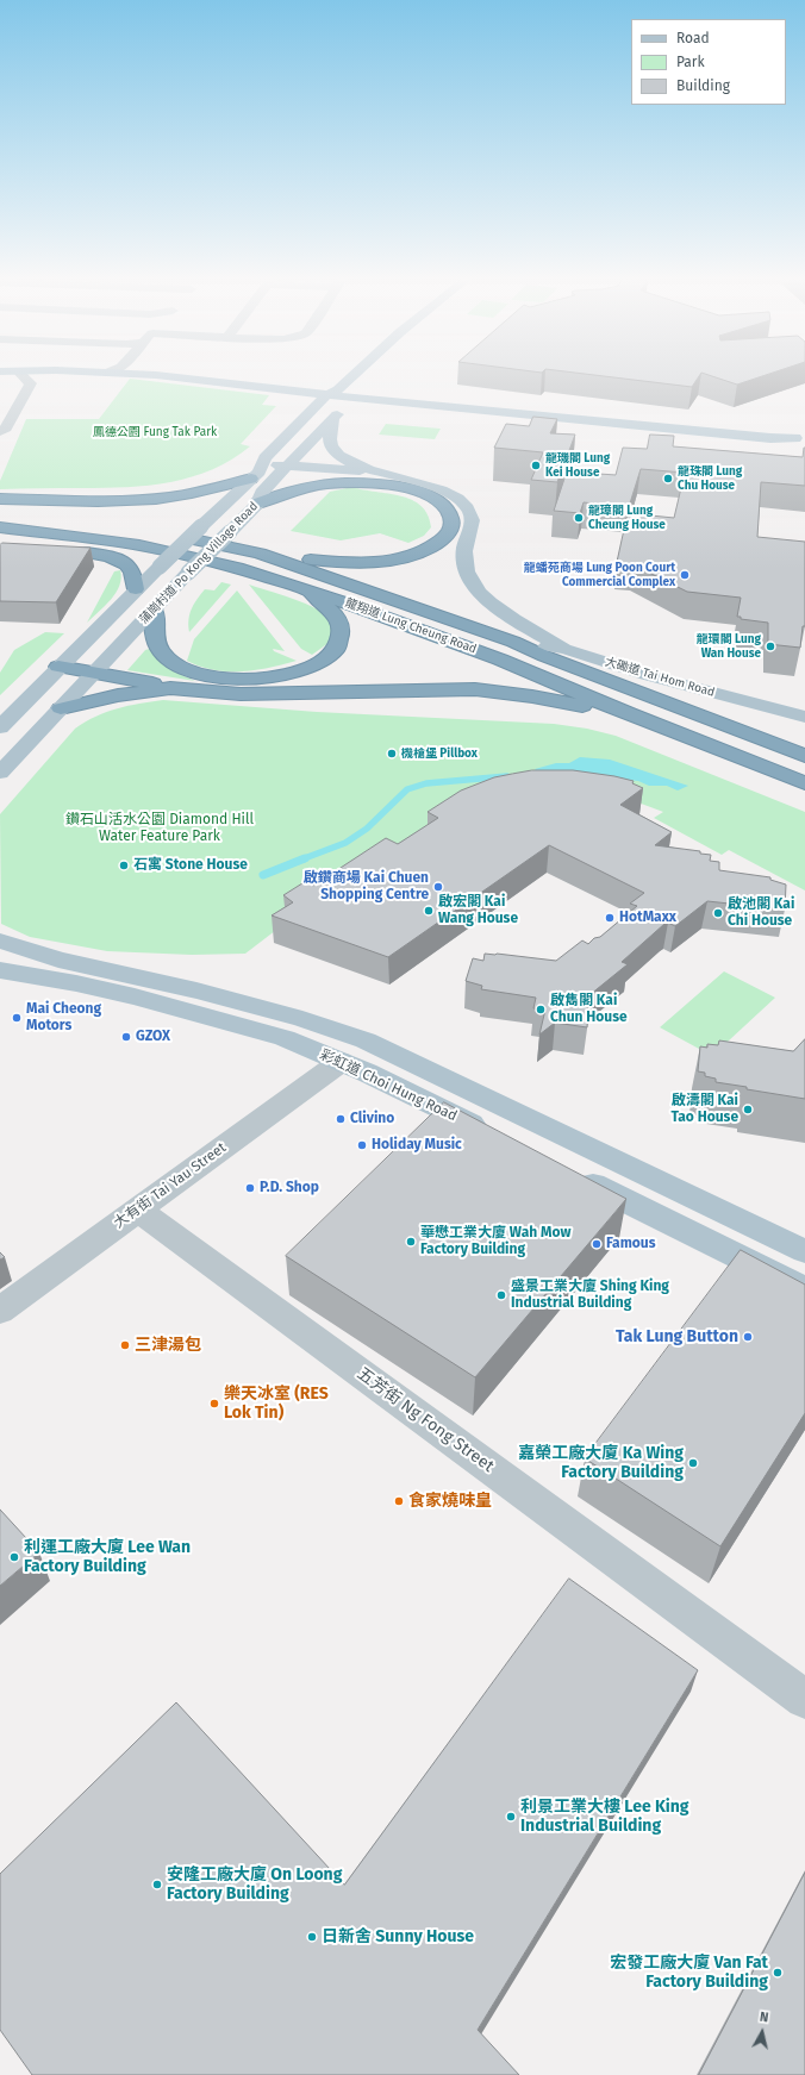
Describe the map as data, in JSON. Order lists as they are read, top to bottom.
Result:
{
  "streets": {
    "highway": ["龍翔道 Lung Cheung Road"],
    "main road": ["蒲崗村道 Po Kong Village Road", "大磡道 Tai Hom Road", "彩虹道 Choi Hung Road"],
    "street": ["大有街 Tai Yau Street", "五芳街 Ng Fong Street"]
  },
  "crossings": [
    ["龍翔道 Lung Cheung Road", "大磡道 Tai Hom Road"],
    ["彩虹道 Choi Hung Road", "大有街 Tai Yau Street"],
    ["大有街 Tai Yau Street", "五芳街 Ng Fong Street"]
  ],
  "parks": ["鳳德公園 Fung Tak Park", "鑽石山活水公園 Diamond Hill Water Feature Park"],
  "places": [
    "龍璣閣 Lung Kei House",
    "龍珠閣 Lung Chu House",
    "龍璋閣 Lung Cheung House",
    "龍蟠苑商場 Lung Poon Court Commercial Complex",
    "龍環閣 Lung Wan House",
    "機槍堡 Pillbox",
    "石寓 Stone House",
    "啟鑽商場 Kai Chuen Shopping Centre",
    "啟宏閣 Kai Wang House",
    "啟池閣 Kai Chi House",
    "HotMaxx",
    "啟雋閣 Kai Chun House",
    "Mai Cheong Motors",
    "GZOX",
    "啟濤閣 Kai Tao House",
    "Clivino",
    "Holiday Music",
    "P.D. Shop",
    "華懋工業大廈 Wah Mow Factory Building",
    "Famous",
    "盛景工業大廈 Shing King Industrial Building",
    "Tak Lung Button",
    "三津湯包",
    "樂天冰室 (RES Lok Tin)",
    "嘉榮工廠大廈 Ka Wing Factory Building",
    "食家燒味皇",
    "利運工廠大廈 Lee Wan Factory Building",
    "利景工業大樓 Lee King Industrial Building",
    "安隆工廠大廈 On Loong Factory Building",
    "日新舍 Sunny House",
    "宏發工廠大廈 Van Fat Factory Building"
  ],
  "legend": ["Road", "Park", "Building"],
  "north": "top"
}
